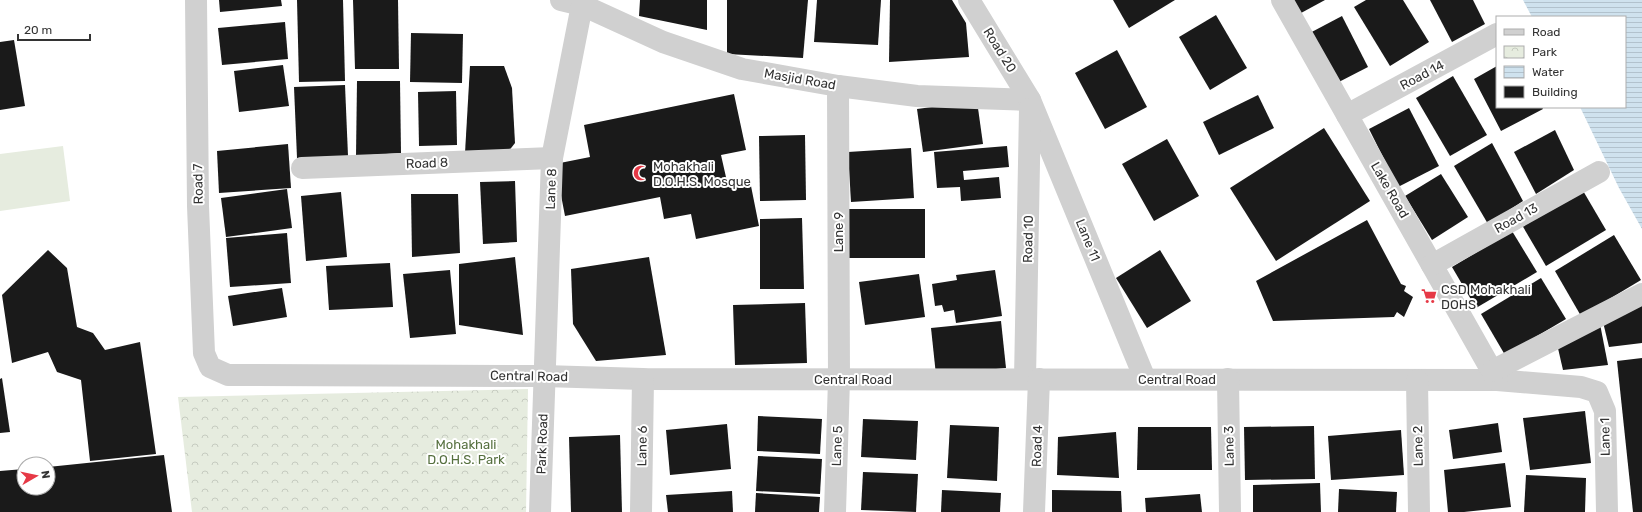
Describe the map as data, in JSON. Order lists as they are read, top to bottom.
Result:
{
  "streets": {
    "street": [
      "Road 20",
      "Road 14",
      "Masjid Road",
      "Road 8",
      "Road 7",
      "Lane 8",
      "Lake Road",
      "Road 13",
      "Lane 9",
      "Road 10",
      "Lane 11",
      "Central Road",
      "Lane 1",
      "Park Road",
      "Lane 6",
      "Lane 5",
      "Road 4",
      "Lane 3",
      "Lane 2"
    ]
  },
  "crossings": [
    ["Road 20", "Masjid Road"],
    ["Road 20", "Road 10"],
    ["Road 20", "Lane 11"],
    ["Road 14", "Lake Road"],
    ["Masjid Road", "Lane 8"],
    ["Masjid Road", "Lane 9"],
    ["Masjid Road", "Road 10"],
    ["Masjid Road", "Lane 11"],
    ["Road 8", "Lane 8"],
    ["Road 7", "Central Road"],
    ["Lane 8", "Central Road"],
    ["Lane 8", "Park Road"],
    ["Lake Road", "Road 13"],
    ["Lake Road", "Central Road"],
    ["Lake Road", "Lane 1"],
    ["Lane 9", "Central Road"],
    ["Lane 9", "Lane 5"],
    ["Road 10", "Lane 11"],
    ["Road 10", "Central Road"],
    ["Road 10", "Road 4"],
    ["Lane 11", "Central Road"],
    ["Central Road", "Lane 1"],
    ["Central Road", "Park Road"],
    ["Central Road", "Lane 6"],
    ["Central Road", "Lane 5"],
    ["Central Road", "Road 4"],
    ["Central Road", "Lane 3"],
    ["Central Road", "Lane 2"]
  ],
  "parks": ["Mohakhali D.O.H.S. Park"],
  "places": {
    "mosque": ["Mohakhali D.O.H.S. Mosque"],
    "supermarket": ["CSD Mohakhali DOHS"]
  },
  "legend": [
    "Road",
    "Park",
    "Water",
    "Building"
  ],
  "scale_bar": "20 m",
  "north": "right"
}
